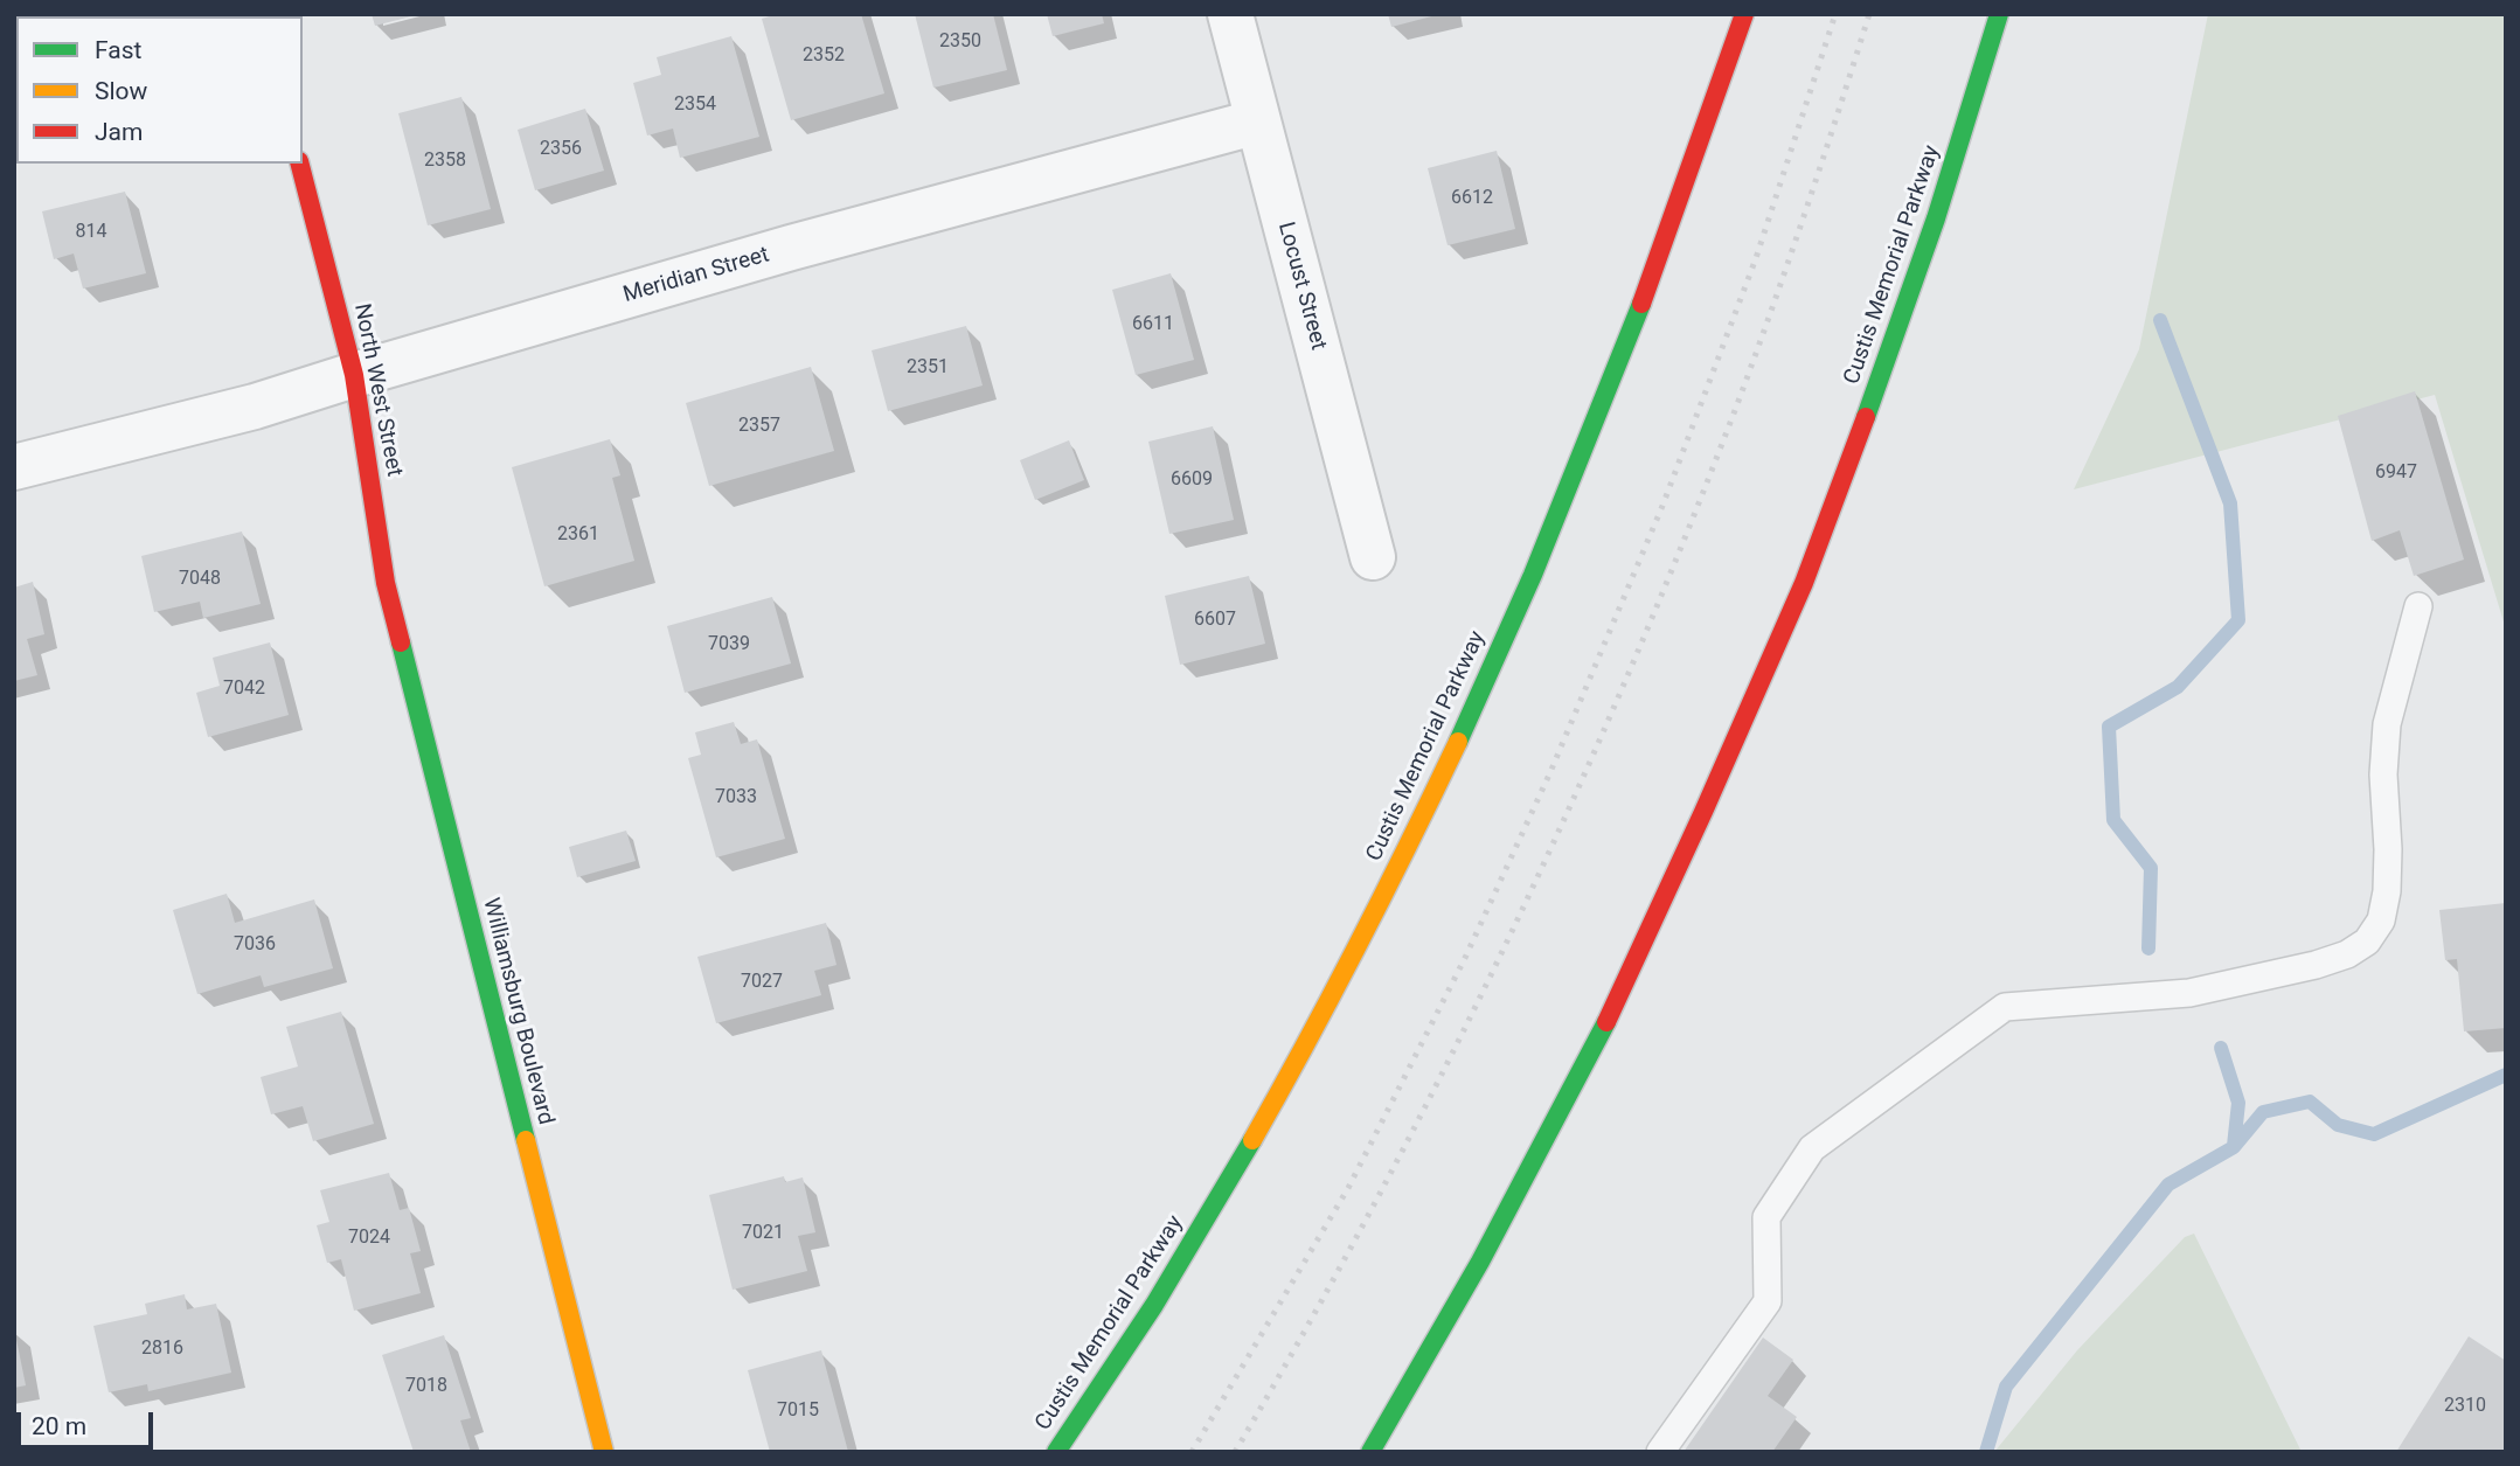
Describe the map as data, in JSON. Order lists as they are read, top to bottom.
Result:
{
  "streets": {
    "main road": ["Custis Memorial Parkway", "North West Street", "Williamsburg Boulevard"],
    "street": ["Meridian Street", "Locust Street"]
  },
  "crossings": [
    ["Meridian Street", "Locust Street"],
    ["Meridian Street", "North West Street"],
    ["North West Street", "Williamsburg Boulevard"]
  ],
  "house_numbers": [
    "2350",
    "2352",
    "2354",
    "2356",
    "2358",
    "6612",
    "814",
    "6611",
    "2351",
    "2357",
    "6947",
    "6609",
    "2361",
    "7048",
    "6607",
    "7039",
    "7042",
    "7033",
    "7036",
    "7027",
    "7021",
    "7024",
    "2816",
    "7018",
    "2310",
    "7015"
  ],
  "legend": ["Fast", "Slow", "Jam"],
  "scale_bar": "20 m"
}
